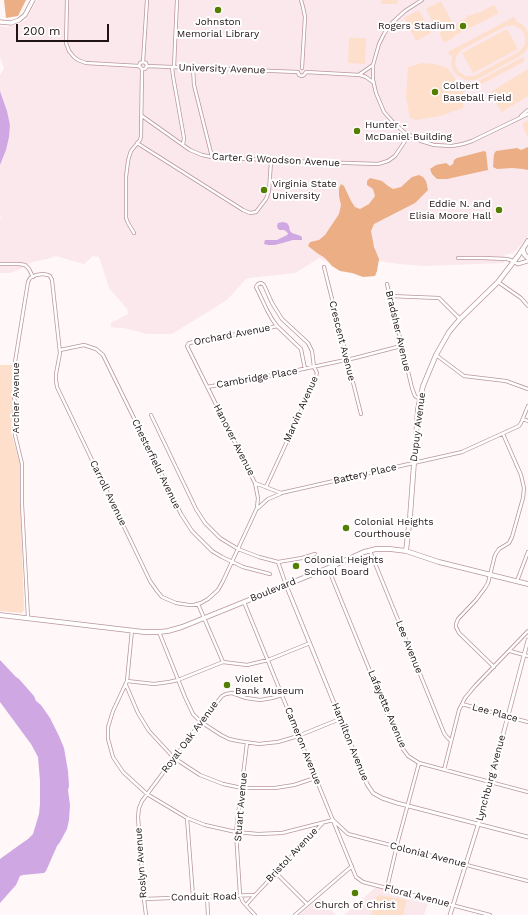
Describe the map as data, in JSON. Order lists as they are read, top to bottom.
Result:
{
  "streets": {
    "main road": ["Dupuy Avenue", "Boulevard"],
    "street": [
      "University Avenue",
      "Carter G Woodson Avenue",
      "Bradsher Avenue",
      "Orchard Avenue",
      "Crescent Avenue",
      "Cambridge Place",
      "Archer Avenue",
      "Marvin Avenue",
      "Hanover Avenue",
      "Chesterfield Avenue",
      "Battery Place",
      "Carroll Avenue",
      "Lee Avenue",
      "Lafayette Avenue",
      "Lee Place",
      "Royal Oak Avenue",
      "Hamilton Avenue",
      "Cameron Avenue",
      "Lynchburg Avenue",
      "Stuart Avenue",
      "Bristol Avenue",
      "Colonial Avenue",
      "Roslyn Avenue",
      "Floral Avenue",
      "Conduit Road"
    ]
  },
  "crossings": [
    ["Bradsher Avenue", "Cambridge Place"],
    ["Bradsher Avenue", "Dupuy Avenue"],
    ["Orchard Avenue", "Marvin Avenue"],
    ["Orchard Avenue", "Hanover Avenue"],
    ["Crescent Avenue", "Cambridge Place"],
    ["Cambridge Place", "Marvin Avenue"],
    ["Cambridge Place", "Hanover Avenue"],
    ["Archer Avenue", "Carroll Avenue"],
    ["Archer Avenue", "Boulevard"],
    ["Marvin Avenue", "Hanover Avenue"],
    ["Dupuy Avenue", "Battery Place"],
    ["Dupuy Avenue", "Boulevard"],
    ["Chesterfield Avenue", "Carroll Avenue"],
    ["Chesterfield Avenue", "Hamilton Avenue"],
    ["Boulevard", "Lee Avenue"],
    ["Boulevard", "Lafayette Avenue"],
    ["Boulevard", "Hamilton Avenue"],
    ["Boulevard", "Cameron Avenue"],
    ["Lafayette Avenue", "Lynchburg Avenue"],
    ["Lee Place", "Lynchburg Avenue"],
    ["Royal Oak Avenue", "Cameron Avenue"],
    ["Royal Oak Avenue", "Roslyn Avenue"],
    ["Hamilton Avenue", "Lynchburg Avenue"],
    ["Cameron Avenue", "Bristol Avenue"],
    ["Cameron Avenue", "Colonial Avenue"],
    ["Cameron Avenue", "Floral Avenue"],
    ["Lynchburg Avenue", "Colonial Avenue"],
    ["Lynchburg Avenue", "Floral Avenue"],
    ["Stuart Avenue", "Conduit Road"],
    ["Bristol Avenue", "Colonial Avenue"],
    ["Bristol Avenue", "Conduit Road"],
    ["Roslyn Avenue", "Conduit Road"]
  ],
  "places": [
    "Johnston Memorial Library",
    "Rogers Stadium",
    "Colbert Baseball Field",
    "Hunter - McDaniel Building",
    "Virginia State University",
    "Eddie N. and Elisia Moore Hall",
    "Colonial Heights Courthouse",
    "Colonial Heights School Board",
    "Violet Bank Museum",
    "Church of Christ"
  ],
  "scale_bar": "200 m"
}
